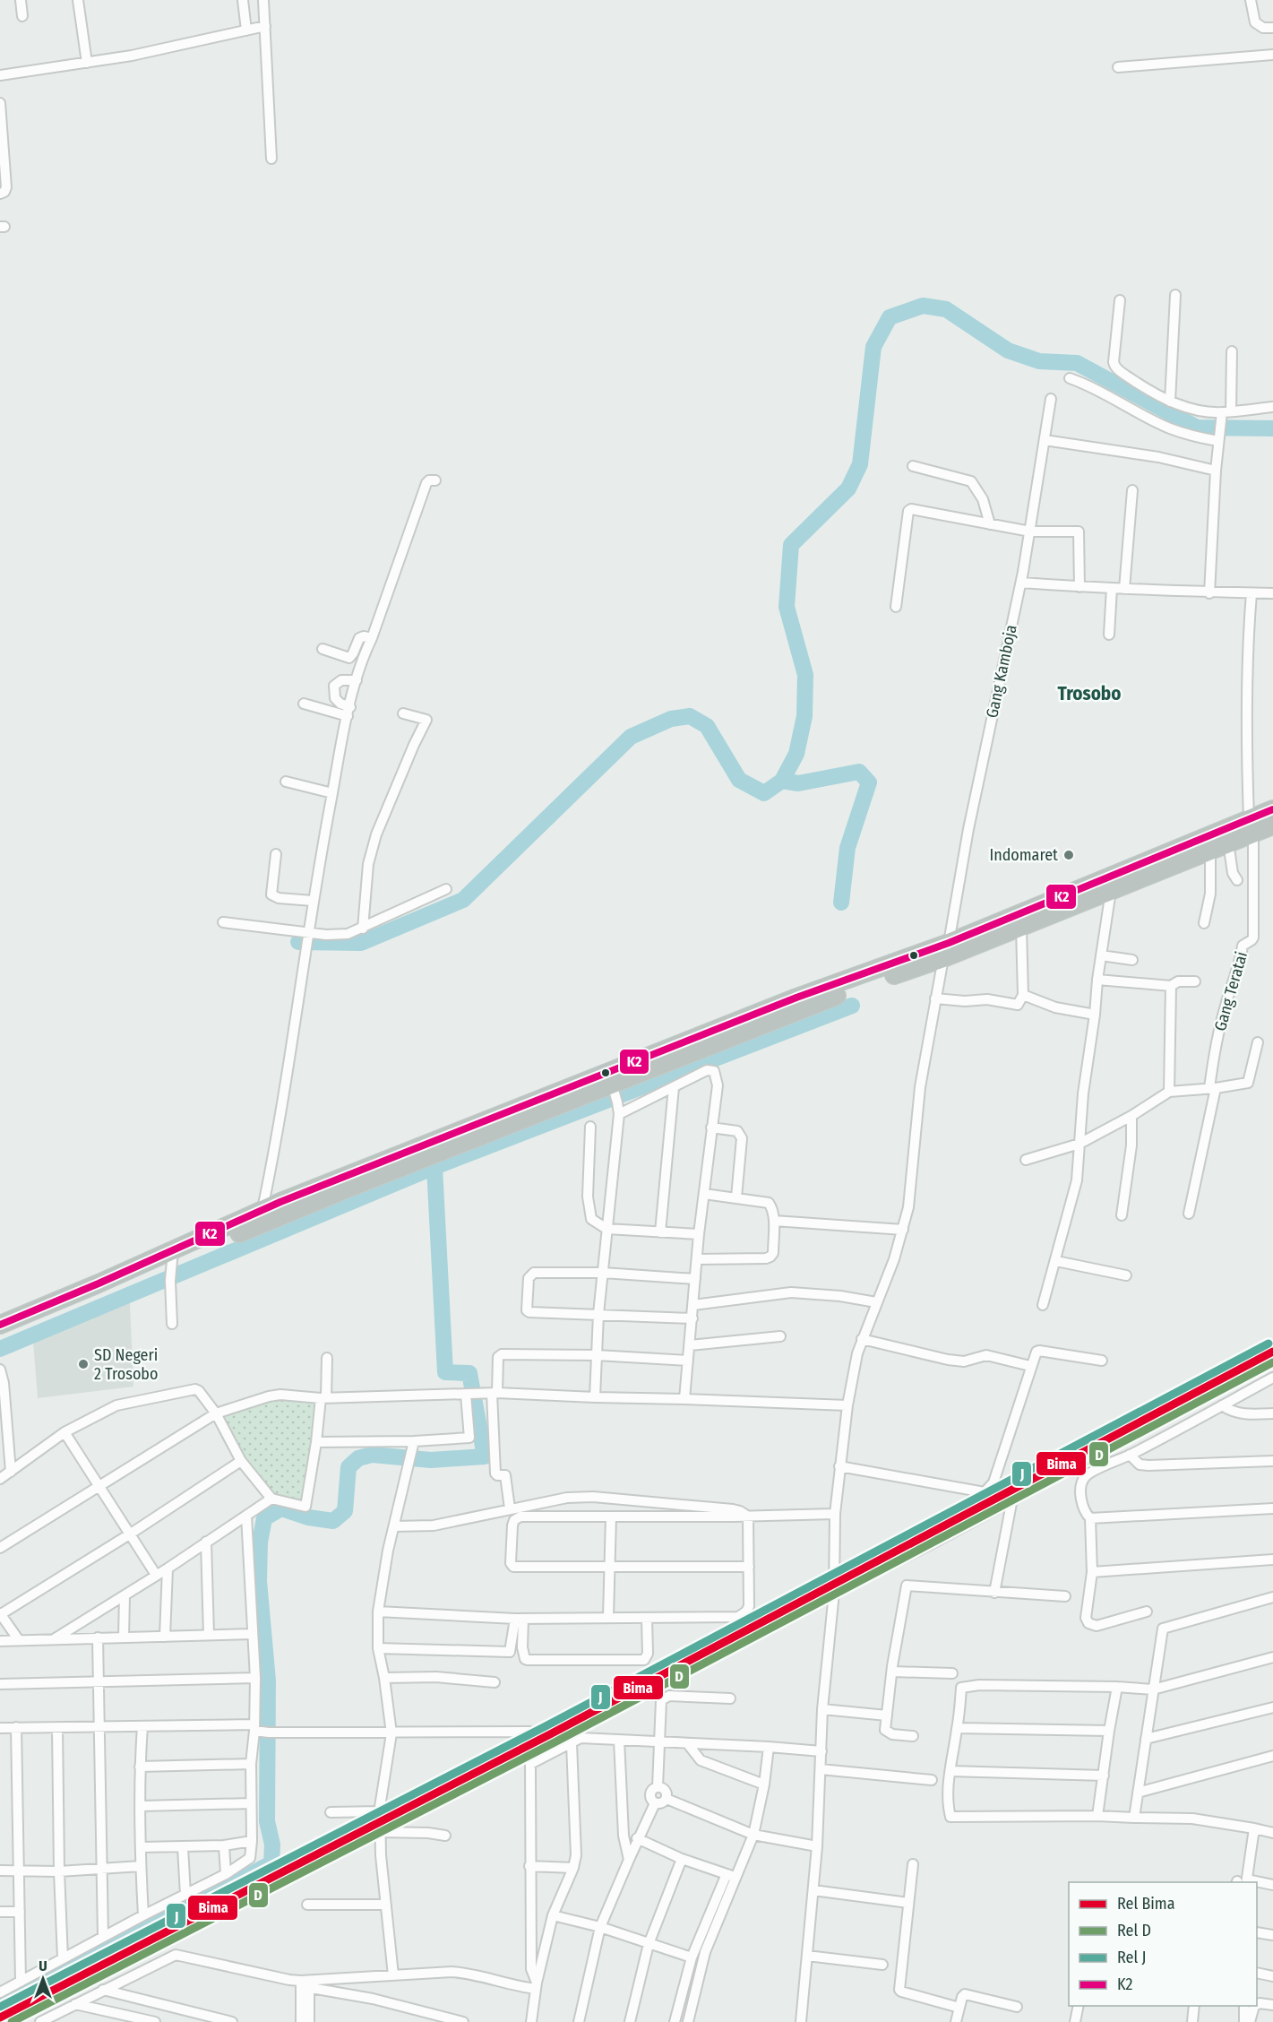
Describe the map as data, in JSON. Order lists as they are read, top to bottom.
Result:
{
  "streets": {
    "street": ["Gang Kamboja", "Gang Teratai"]
  },
  "districts": ["Trosobo"],
  "places": ["Indomaret", "SD Negeri 2 Trosobo"],
  "lines": [
    "transit line K2",
    "rail line J",
    "rail line Bima",
    "rail line D"
  ],
  "legend": [
    "Rel Bima",
    "Rel D",
    "Rel J",
    "K2"
  ],
  "north": "top"
}
